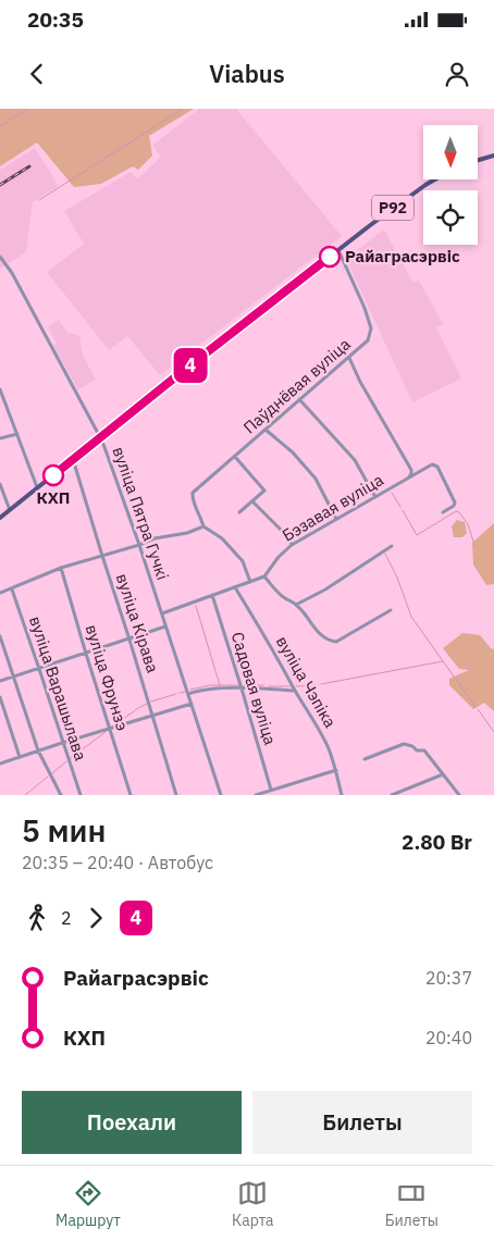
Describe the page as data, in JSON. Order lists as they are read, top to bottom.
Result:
{
  "streets": {
    "main road": ["Р92"],
    "street": [
      "Паўднёвая вуліца",
      "Бэзавая вуліца",
      "вуліца Пятра Гучкі",
      "вуліца Кірава",
      "вуліца Фрунзэ",
      "вуліца Чэпіка",
      "вуліца Варашылава",
      "Садовая вуліца"
    ]
  },
  "crossings": [
    ["Р92", "Паўднёвая вуліца"],
    ["Р92", "вуліца Пятра Гучкі"],
    ["Р92", "вуліца Кірава"]
  ],
  "places": ["Райаграсэрвіс", "КХП"],
  "lines": ["bus line 4"],
  "north": "bottom",
  "page": {
    "status": "20:35",
    "header": "Viabus",
    "on_map": "4",
    "heading": ["5 мин", "20:35 – 20:40 · Автобус", "2.80 Br"],
    "legs": ["2", "4"],
    "list": [
      {
        "name": "Райаграсэрвіс",
        "value": "20:37"
      },
      {
        "name": "КХП",
        "value": "20:40"
      }
    ],
    "buttons": ["Поехали", "Билеты"],
    "tabs": ["Маршрут", "Карта", "Билеты"]
  }
}
